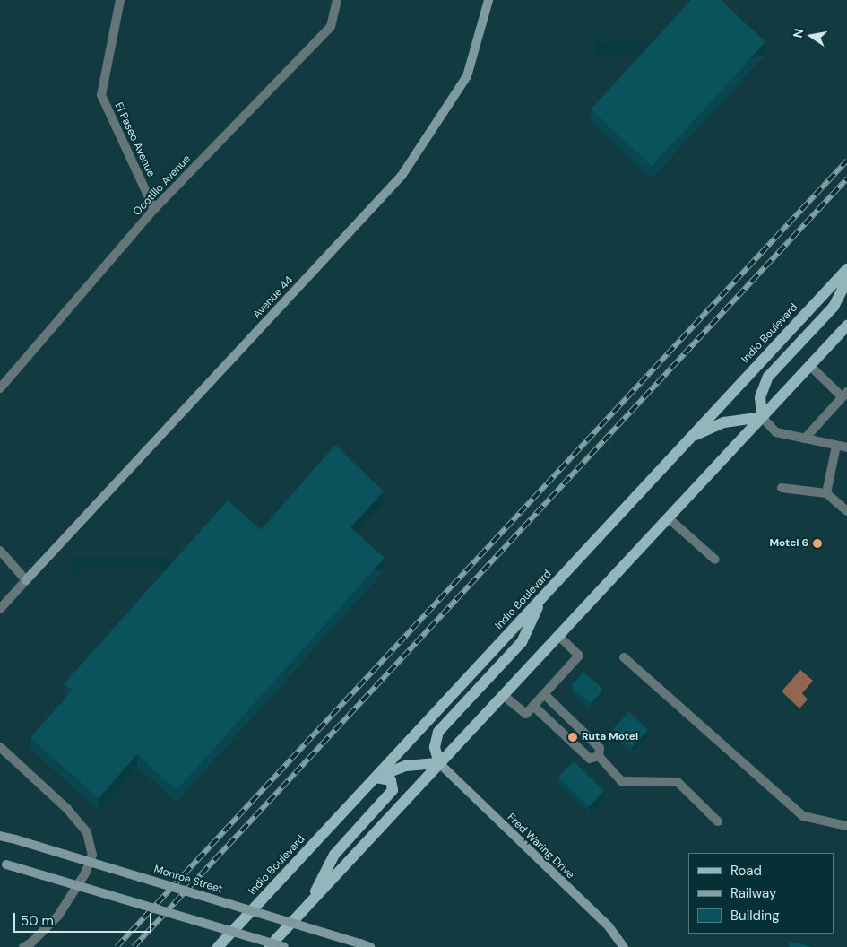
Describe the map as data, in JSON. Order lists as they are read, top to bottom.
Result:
{
  "streets": {
    "main road": [
      "Avenue 44",
      "Indio Boulevard",
      "Fred Waring Drive",
      "Monroe Street"
    ],
    "street": ["El Paseo Avenue", "Ocotillo Avenue"]
  },
  "crossings": [
    ["El Paseo Avenue", "Ocotillo Avenue"]
  ],
  "places": ["Motel 6", "Ruta Motel"],
  "legend": ["Road", "Railway", "Building"],
  "scale_bar": "50 m",
  "north": "left"
}
